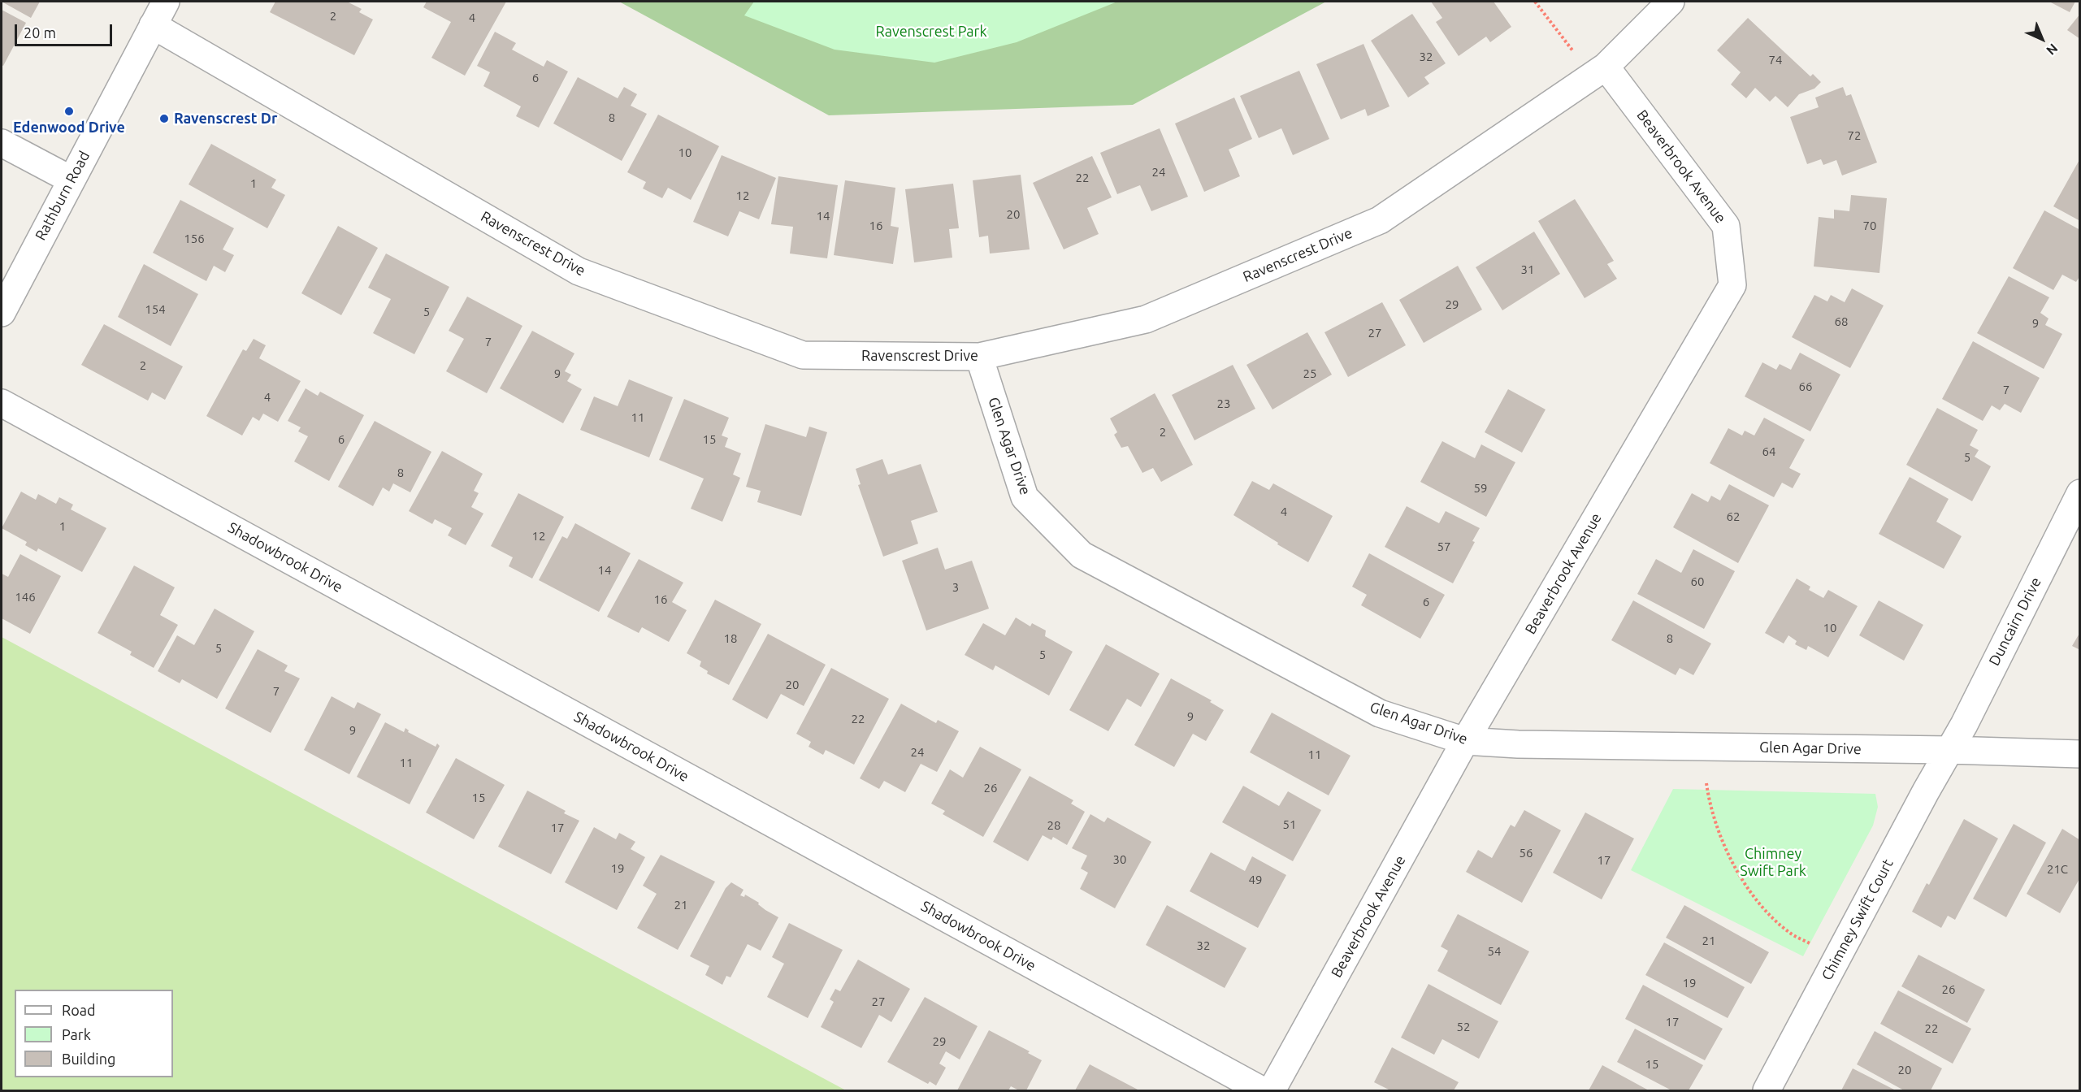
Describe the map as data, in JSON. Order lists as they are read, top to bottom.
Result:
{
  "streets": {
    "street": [
      "Beaverbrook Avenue",
      "Rathburn Road",
      "Ravenscrest Drive",
      "Glen Agar Drive",
      "Shadowbrook Drive",
      "Duncairn Drive",
      "Chimney Swift Court"
    ]
  },
  "crossings": [
    ["Beaverbrook Avenue", "Ravenscrest Drive"],
    ["Beaverbrook Avenue", "Glen Agar Drive"],
    ["Rathburn Road", "Ravenscrest Drive"],
    ["Ravenscrest Drive", "Glen Agar Drive"],
    ["Glen Agar Drive", "Duncairn Drive"],
    ["Glen Agar Drive", "Chimney Swift Court"],
    ["Duncairn Drive", "Chimney Swift Court"]
  ],
  "parks": ["Ravenscrest Park", "Chimney Swift Park"],
  "places": ["Edenwood Drive", "Ravenscrest Dr"],
  "house_numbers": [
    "2",
    "4",
    "32",
    "74",
    "6",
    "8",
    "72",
    "10",
    "24",
    "22",
    "1",
    "12",
    "20",
    "14",
    "16",
    "70",
    "156",
    "31",
    "29",
    "154",
    "5",
    "68",
    "9",
    "27",
    "7",
    "2",
    "9",
    "25",
    "66",
    "7",
    "4",
    "23",
    "11",
    "2",
    "6",
    "15",
    "64",
    "5",
    "8",
    "59",
    "4",
    "62",
    "1",
    "12",
    "57",
    "14",
    "60",
    "3",
    "146",
    "16",
    "6",
    "10",
    "18",
    "8",
    "5",
    "5",
    "20",
    "7",
    "9",
    "22",
    "9",
    "24",
    "11",
    "11",
    "26",
    "15",
    "51",
    "28",
    "17",
    "56",
    "30",
    "17",
    "19",
    "21C",
    "49",
    "21",
    "21",
    "32",
    "54",
    "19",
    "26",
    "27",
    "17",
    "52",
    "22",
    "29",
    "15",
    "20"
  ],
  "legend": ["Road", "Park", "Building"],
  "scale_bar": "20 m",
  "north": "bottom right"
}
